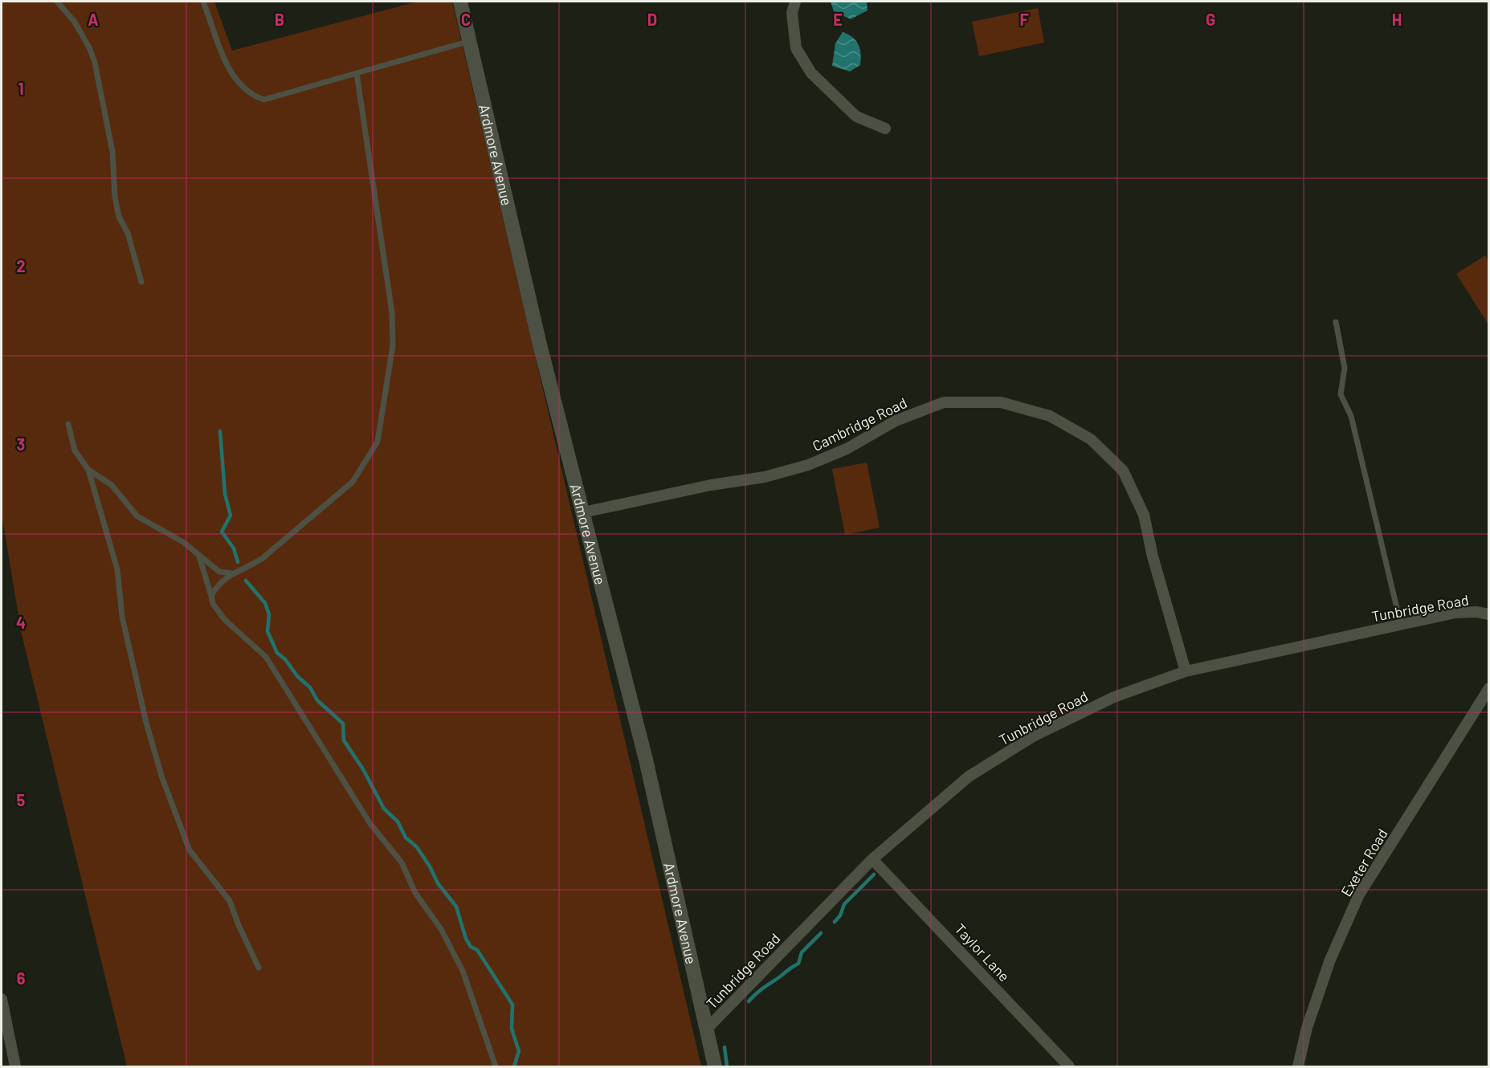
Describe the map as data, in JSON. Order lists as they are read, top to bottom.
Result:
{
  "streets": {
    "street": [
      "Ardmore Avenue",
      "Cambridge Road",
      "Tunbridge Road",
      "Exeter Road",
      "Taylor Lane"
    ]
  },
  "crossings": [
    ["Ardmore Avenue", "Cambridge Road"],
    ["Ardmore Avenue", "Tunbridge Road"],
    ["Cambridge Road", "Tunbridge Road"],
    ["Tunbridge Road", "Taylor Lane"]
  ],
  "grid": {
    "columns": [
      "A",
      "B",
      "C",
      "D",
      "E",
      "F",
      "G",
      "H"
    ],
    "rows": [
      "1",
      "2",
      "3",
      "4",
      "5",
      "6"
    ]
  }
}
